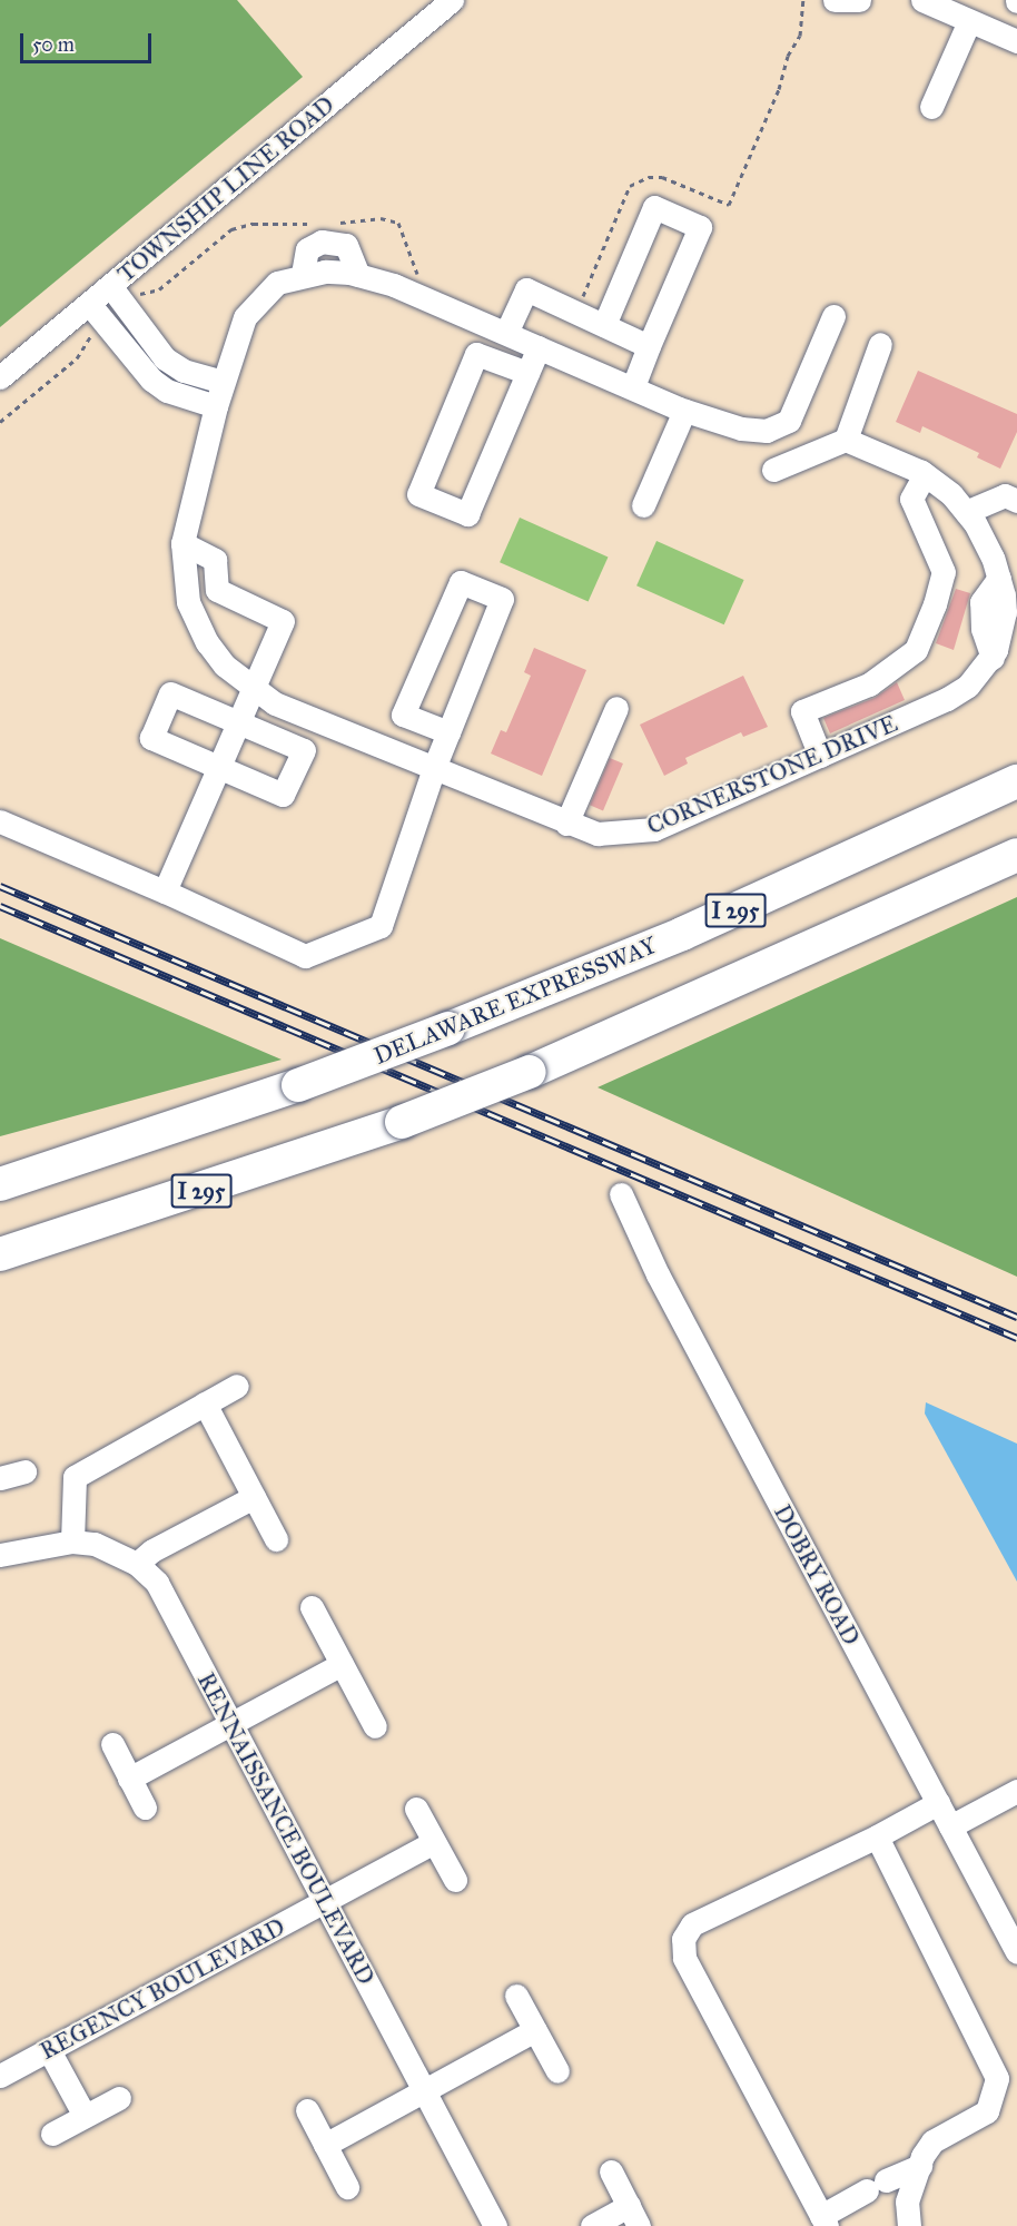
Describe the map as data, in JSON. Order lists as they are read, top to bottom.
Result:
{
  "streets": {
    "highway": ["I 295", "DELAWARE EXPRESSWAY"],
    "street": [
      "TOWNSHIP LINE ROAD",
      "CORNERSTONE DRIVE",
      "DOBRY ROAD",
      "RENNAISSANCE BOULEVARD",
      "REGENCY BOULEVARD"
    ]
  },
  "crossings": [
    ["RENNAISSANCE BOULEVARD", "REGENCY BOULEVARD"]
  ],
  "scale_bar": "50 m"
}
